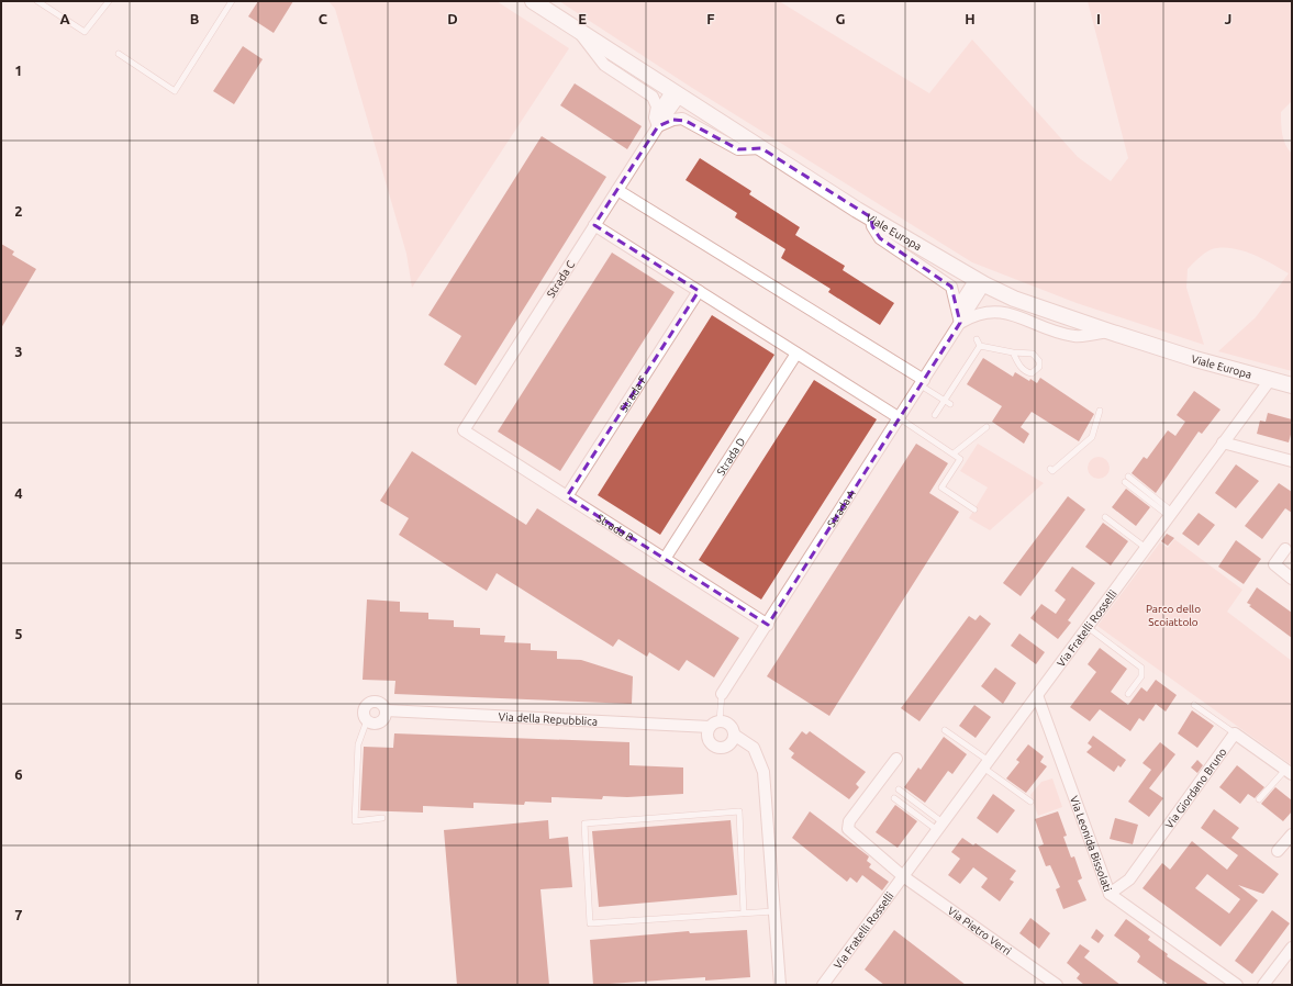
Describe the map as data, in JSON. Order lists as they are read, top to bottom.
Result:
{
  "streets": {
    "main road": ["Viale Europa"],
    "street": [
      "Strada C",
      "Strada F",
      "Strada D",
      "Strada A",
      "Strada B",
      "Via Fratelli Rosselli",
      "Via della Repubblica",
      "Via Giordano Bruno",
      "Via Leonida Bissolati",
      "Via Pietro Verri"
    ]
  },
  "crossings": [
    ["Viale Europa", "Strada C"],
    ["Viale Europa", "Strada A"],
    ["Viale Europa", "Via Fratelli Rosselli"],
    ["Strada C", "Strada B"],
    ["Strada F", "Strada B"],
    ["Strada D", "Strada B"],
    ["Strada A", "Strada B"],
    ["Via Fratelli Rosselli", "Via Leonida Bissolati"],
    ["Via Fratelli Rosselli", "Via Pietro Verri"],
    ["Via Giordano Bruno", "Via Leonida Bissolati"]
  ],
  "parks": ["Parco dello Scoiattolo"],
  "grid": {
    "columns": [
      "A",
      "B",
      "C",
      "D",
      "E",
      "F",
      "G",
      "H",
      "I",
      "J"
    ],
    "rows": [
      "1",
      "2",
      "3",
      "4",
      "5",
      "6",
      "7"
    ]
  }
}
